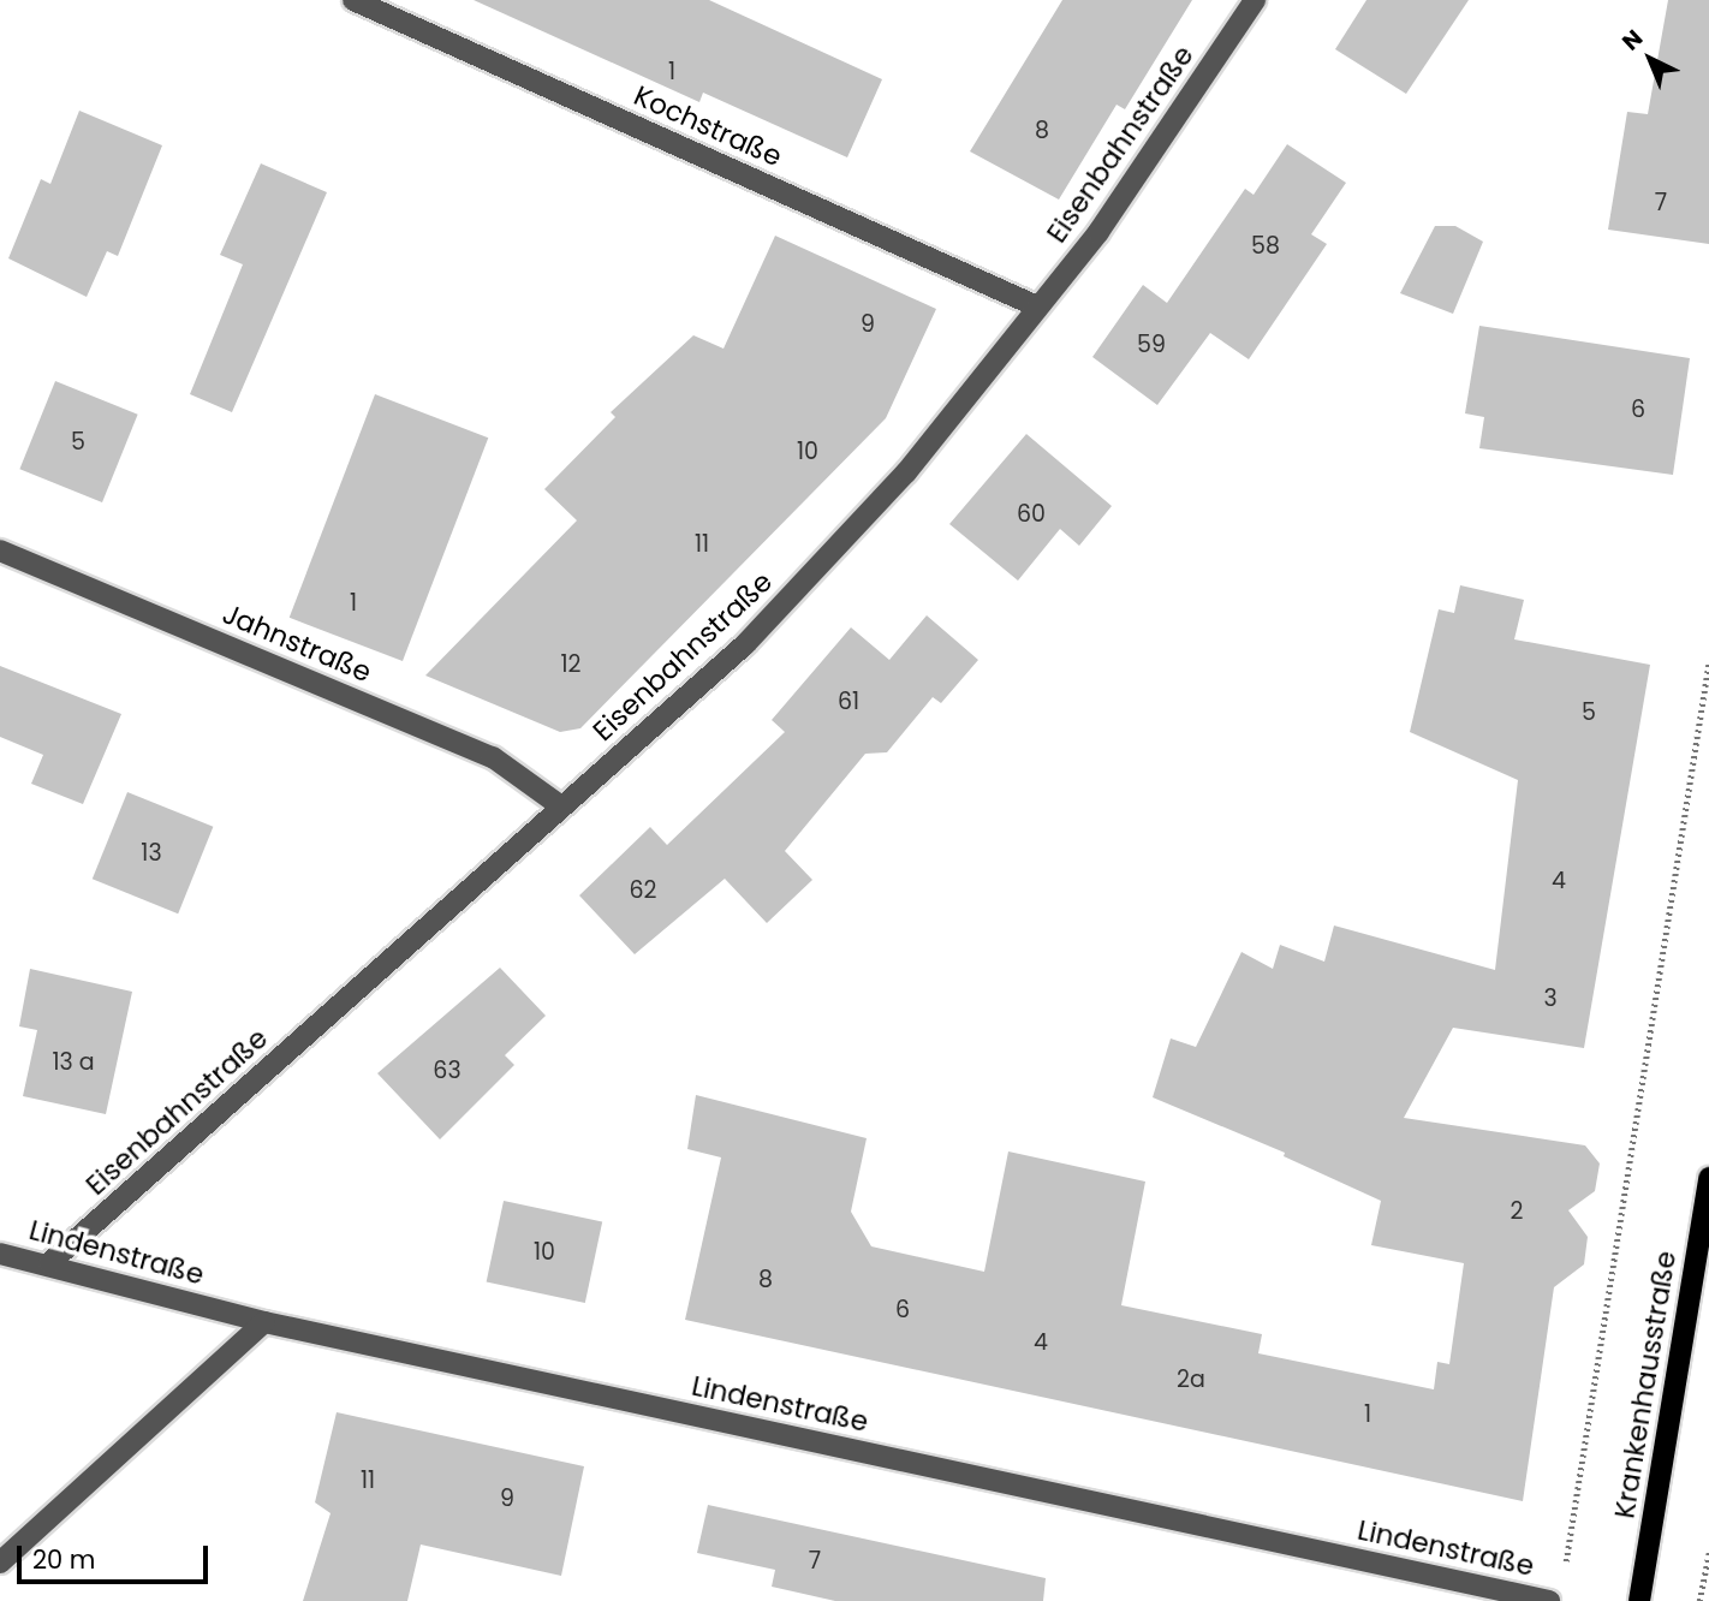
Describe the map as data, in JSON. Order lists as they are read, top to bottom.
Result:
{
  "streets": {
    "main road": ["Krankenhausstraße"],
    "street": [
      "Kochstraße",
      "Eisenbahnstraße",
      "Jahnstraße",
      "Lindenstraße"
    ]
  },
  "crossings": [
    ["Kochstraße", "Eisenbahnstraße"],
    ["Eisenbahnstraße", "Jahnstraße"],
    ["Eisenbahnstraße", "Lindenstraße"]
  ],
  "house_numbers": [
    "1",
    "8",
    "7",
    "58",
    "9",
    "59",
    "6",
    "5",
    "10",
    "60",
    "11",
    "1",
    "12",
    "61",
    "5",
    "13",
    "4",
    "62",
    "3",
    "13 a",
    "63",
    "2",
    "10",
    "8",
    "6",
    "4",
    "2a",
    "1",
    "11",
    "9",
    "7"
  ],
  "scale_bar": "20 m",
  "north": "top left"
}
